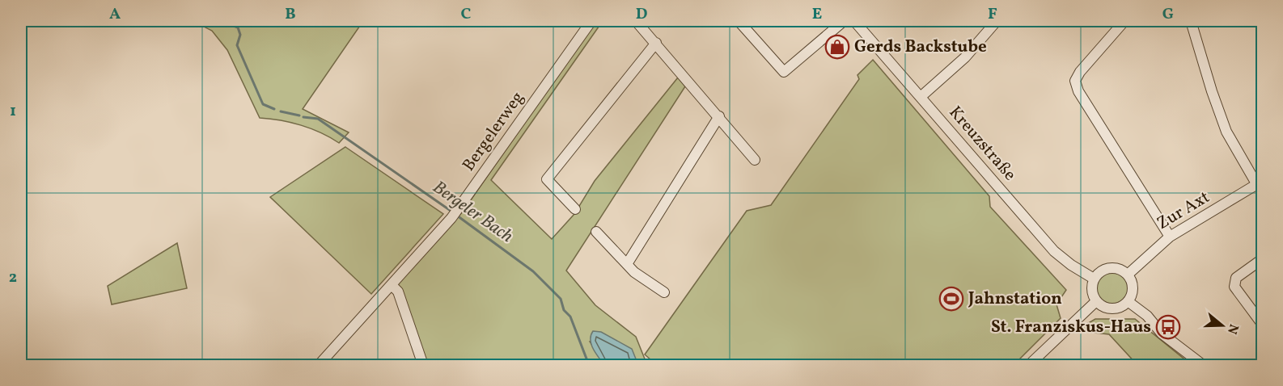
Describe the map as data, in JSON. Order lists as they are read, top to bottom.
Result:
{
  "streets": {
    "street": ["Bergelerweg", "Kreuzstraße", "Zur Axt"]
  },
  "crossings": [
    ["Kreuzstraße", "Zur Axt"]
  ],
  "water": ["Bergeler Bach"],
  "places": {
    "shop": ["Gerds Backstube"],
    "sports": ["Jahnstation"],
    "bus stop": ["St. Franziskus-Haus"]
  },
  "north": "right",
  "grid": {
    "columns": [
      "A",
      "B",
      "C",
      "D",
      "E",
      "F",
      "G"
    ],
    "rows": ["1", "2"]
  }
}
